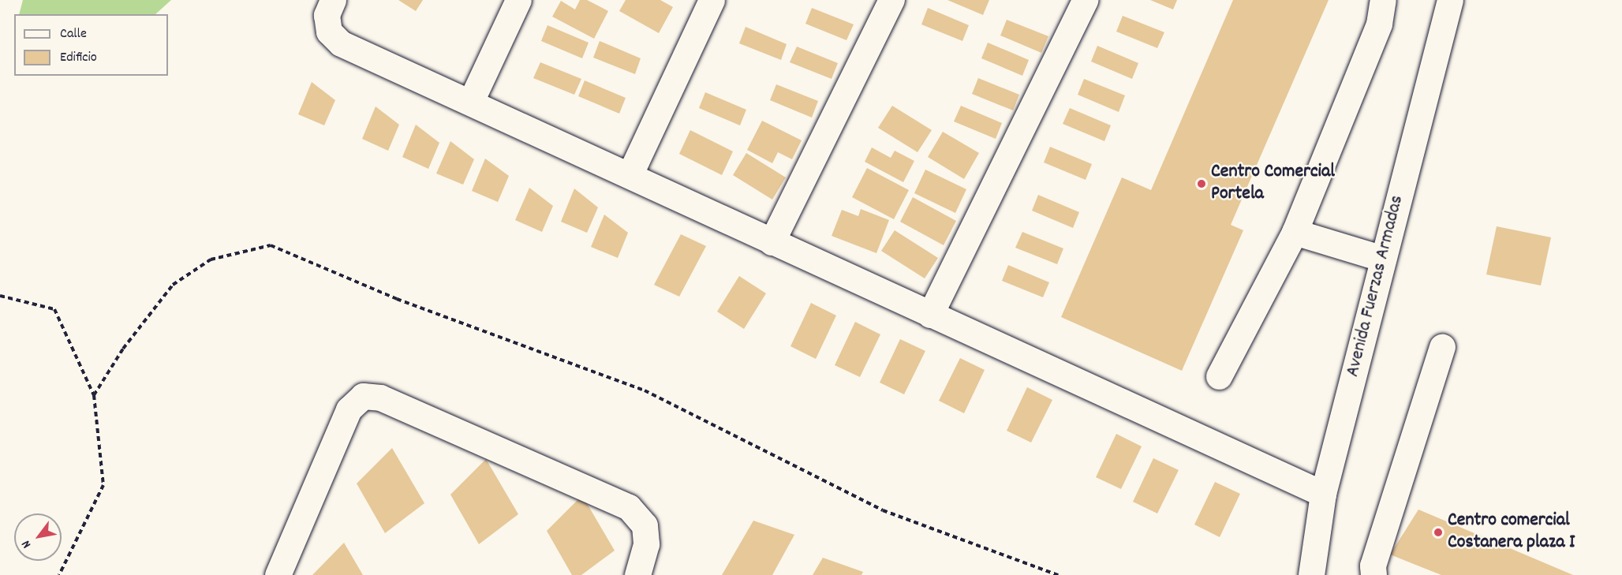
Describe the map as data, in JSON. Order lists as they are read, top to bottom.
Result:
{
  "streets": {
    "street": ["Avenida Fuerzas Armadas"]
  },
  "places": ["Centro Comercial Portela", "Centro comercial Costanera plaza I"],
  "legend": ["Calle", "Edificio"],
  "north": "bottom left"
}
